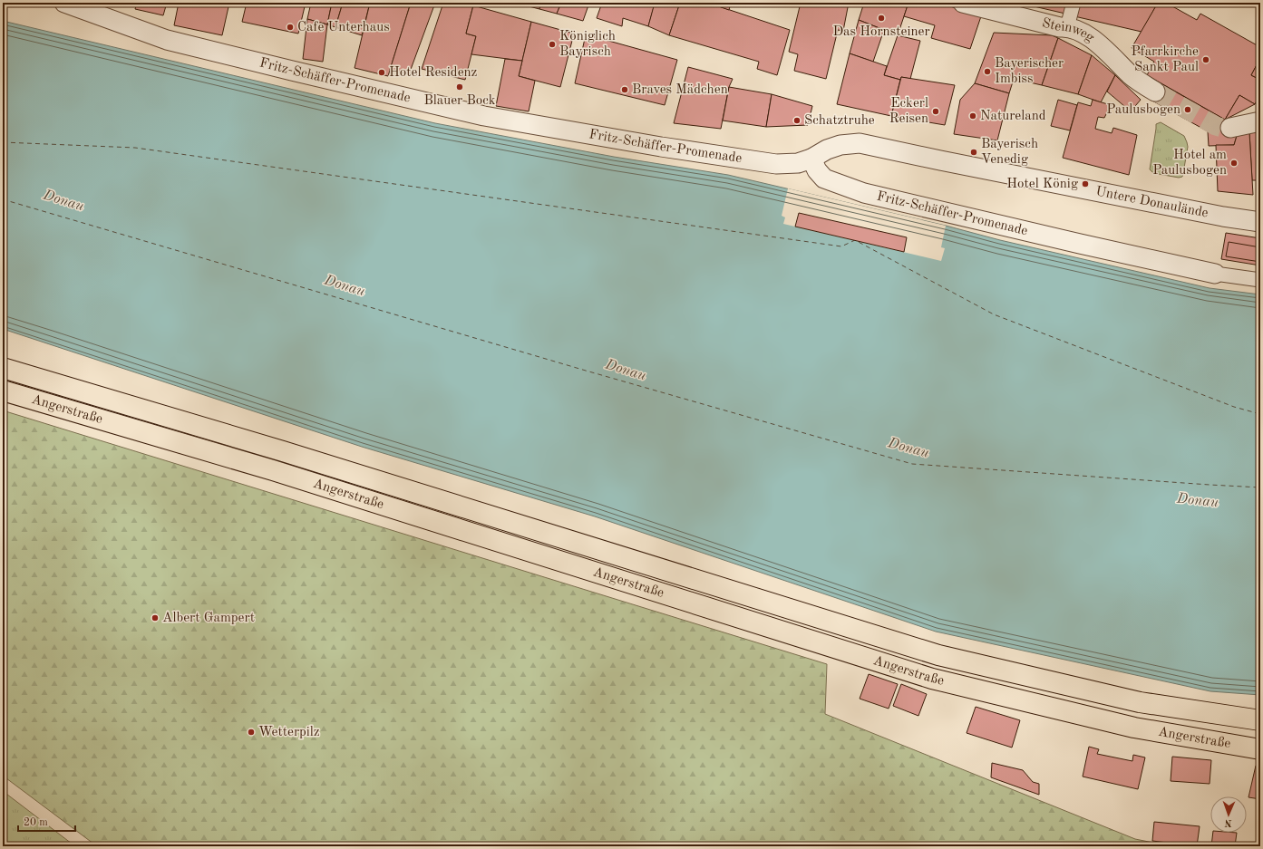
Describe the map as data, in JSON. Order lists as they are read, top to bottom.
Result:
{
  "streets": {
    "main road": ["Angerstraße"],
    "street": ["Steinweg", "Fritz-Schäffer-Promenade", "Untere Donaulände"]
  },
  "crossings": [
    ["Fritz-Schäffer-Promenade", "Untere Donaulände"]
  ],
  "water": ["Donau"],
  "places": [
    "Das Hornsteiner",
    "Cafe Unterhaus",
    "Königlich Bayrisch",
    "Pfarrkirche Sankt Paul",
    "Bayerischer Imbiss",
    "Hotel Residenz",
    "Blauer Bock",
    "Braves Mädchen",
    "Paulusbogen",
    "Eckerl Reisen",
    "Natureland",
    "Schatztruhe",
    "Bayerisch Venedig",
    "Hotel am Paulusbogen",
    "Hotel König",
    "Albert Gampert",
    "Wetterpilz"
  ],
  "scale_bar": "20 m",
  "north": "bottom"
}
